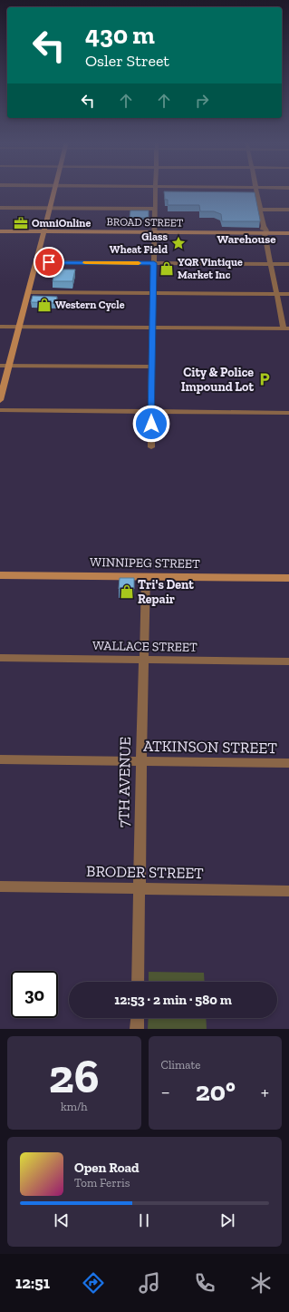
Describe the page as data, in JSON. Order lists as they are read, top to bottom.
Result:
{
  "streets": {
    "street": [
      "BROAD STREET",
      "WINNIPEG STREET",
      "WALLACE STREET",
      "ATKINSON STREET",
      "7TH AVENUE",
      "BRODER STREET"
    ]
  },
  "crossings": [
    ["WINNIPEG STREET", "7TH AVENUE"],
    ["WALLACE STREET", "7TH AVENUE"],
    ["ATKINSON STREET", "7TH AVENUE"],
    ["7TH AVENUE", "BRODER STREET"]
  ],
  "districts": ["Warehouse"],
  "places": {
    "office": ["OmniOnline"],
    "place": ["Glass Wheat Field"],
    "shop": ["YQR Vintique Market Inc", "Western Cycle", "Tri's Dent Repair"],
    "parking": ["City & Police Impound Lot"]
  },
  "page": {
    "turn": ["430 m", "Osler Street"],
    "limit": "30",
    "trip": "12:53 · 2 min · 580 m",
    "tile": [
      ["26", "km/h"],
      "Climate"
    ],
    "heat": ["−", "20°", "+"],
    "song": ["Open Road", "Tom Ferris"],
    "tabs": "12:51"
  }
}
